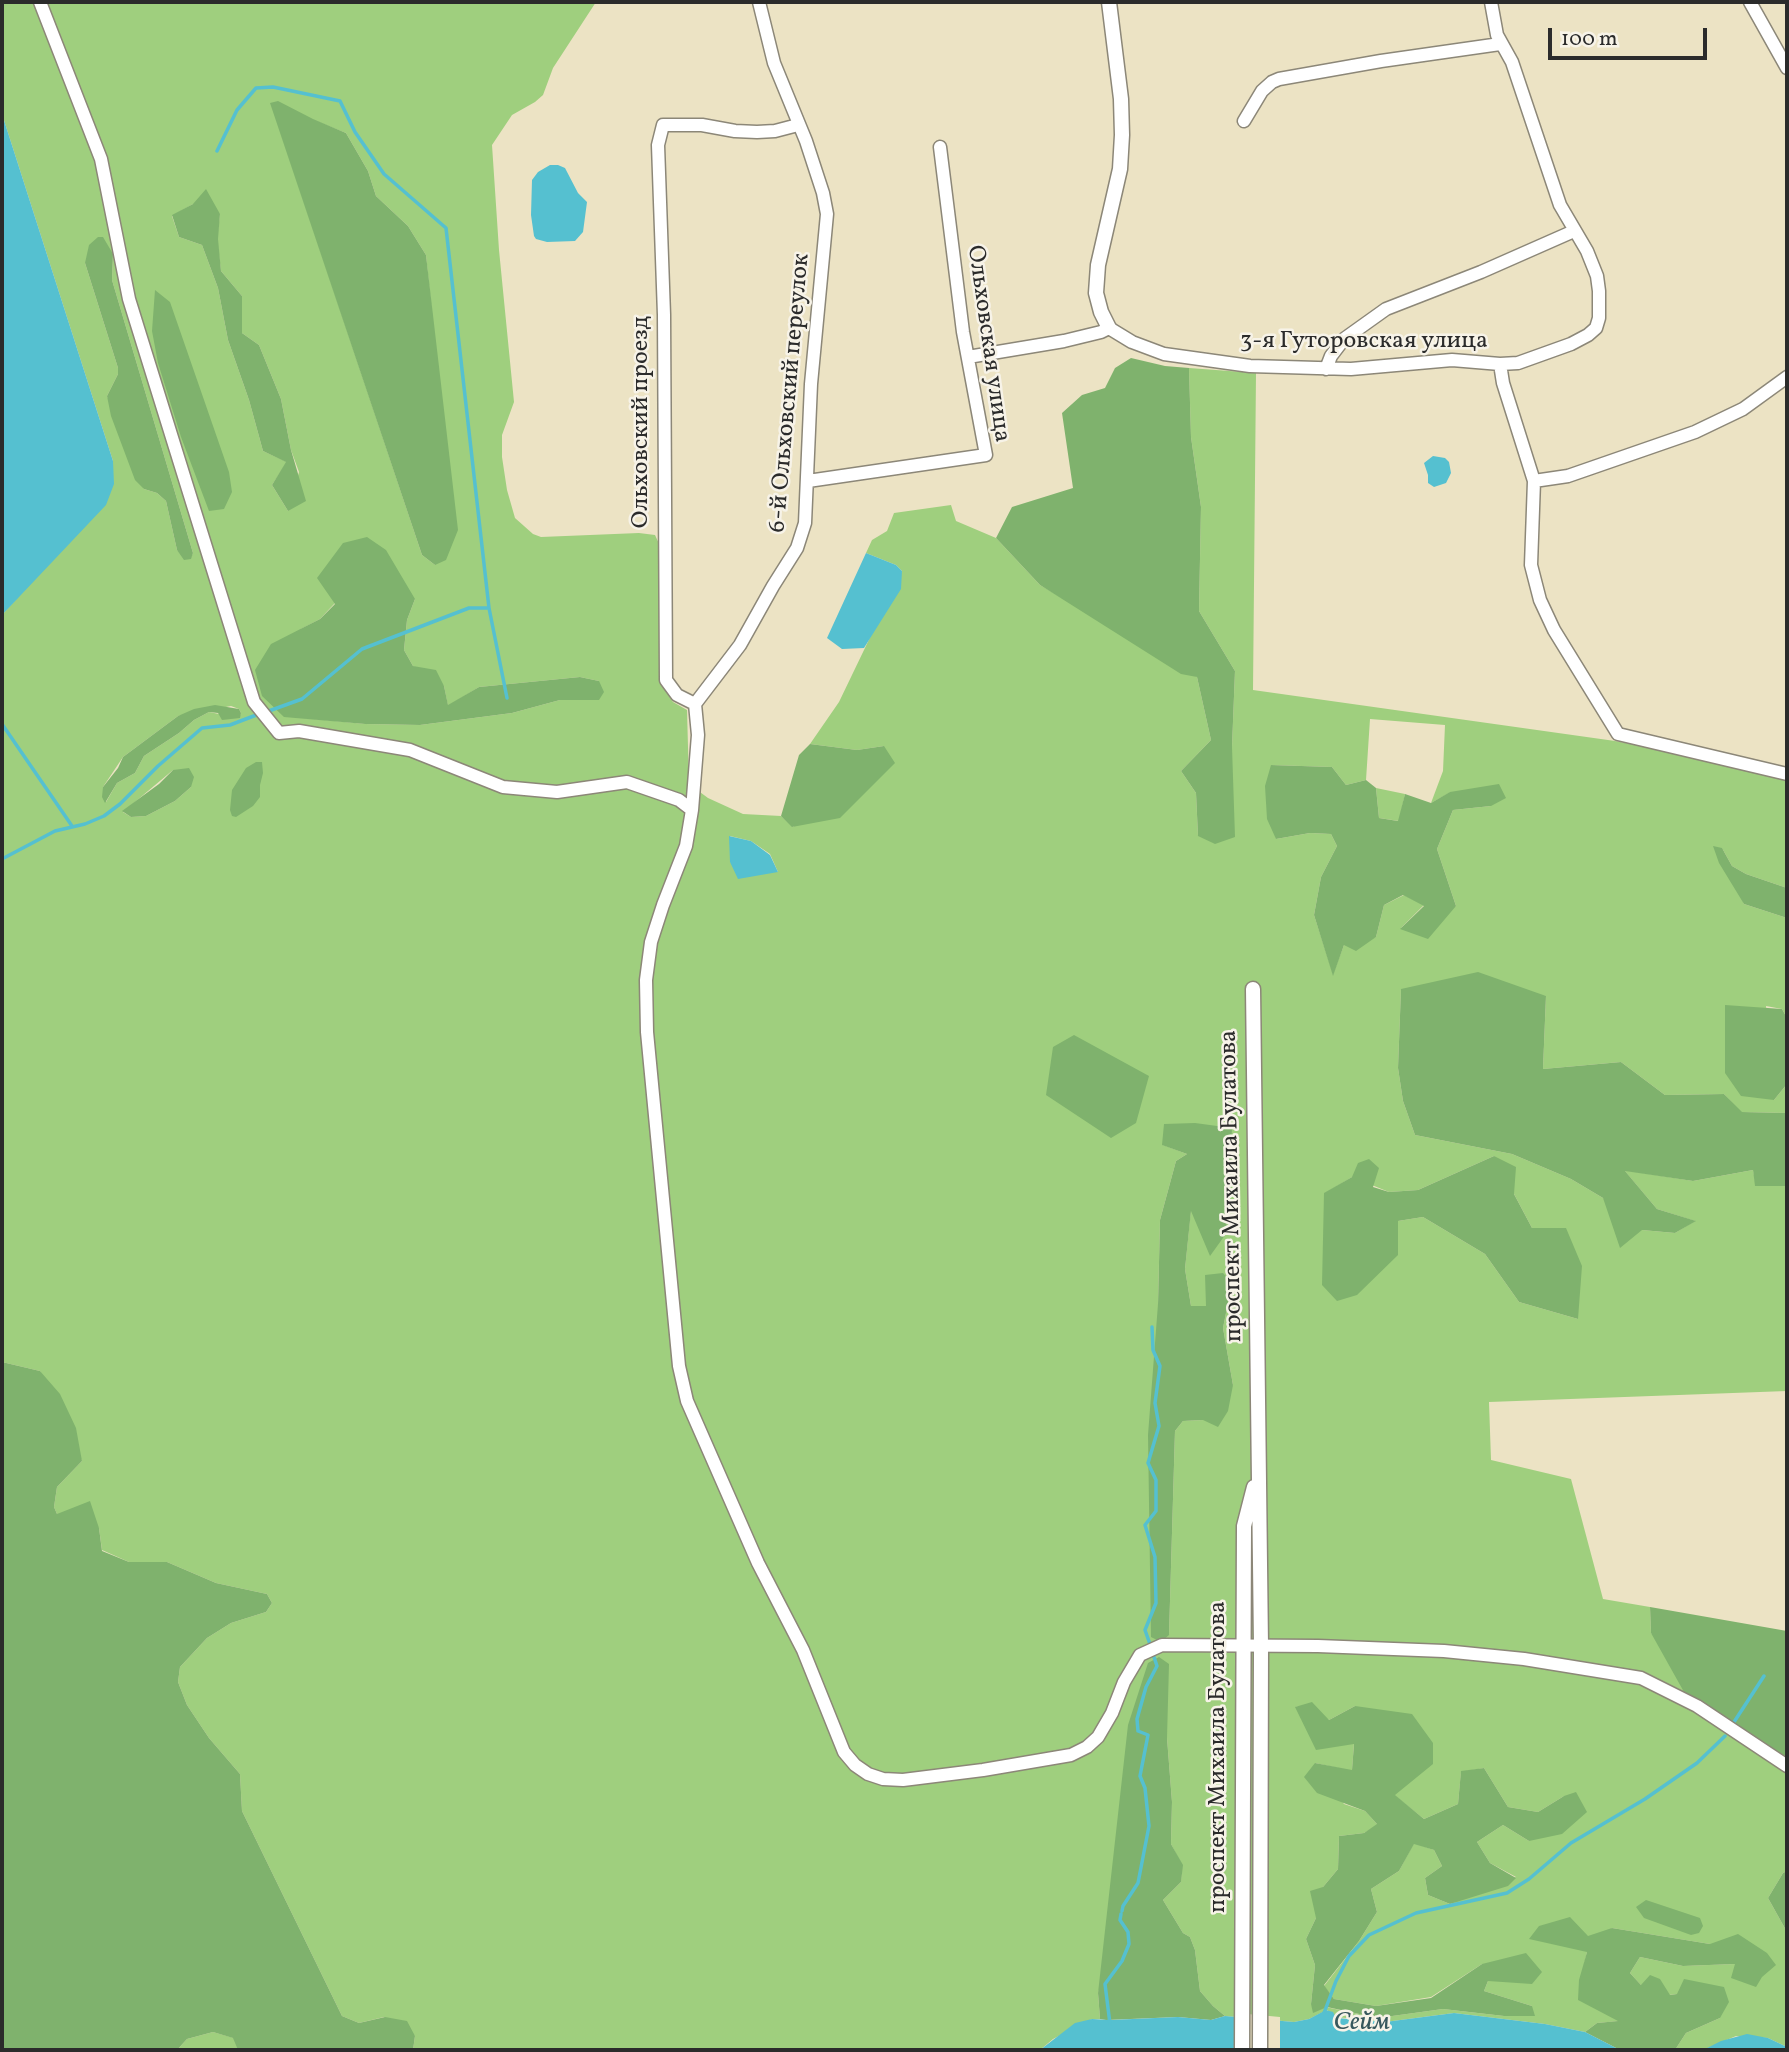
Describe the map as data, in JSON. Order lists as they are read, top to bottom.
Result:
{
  "streets": {
    "street": [
      "3-я Гуторовская улица",
      "Ольховская улица",
      "6-й Ольховский переулок",
      "Ольховский проезд",
      "проспект Михаила Булатова"
    ]
  },
  "crossings": [
    ["Ольховская улица", "6-й Ольховский переулок"],
    ["6-й Ольховский переулок", "Ольховский проезд"]
  ],
  "water": ["Сейм"],
  "scale_bar": "100 m"
}
